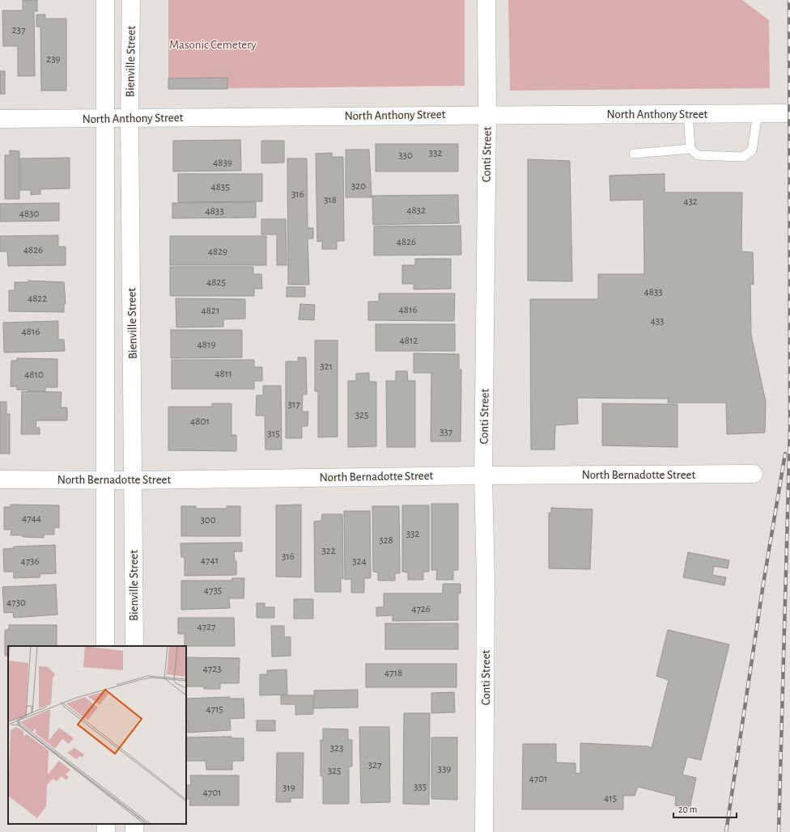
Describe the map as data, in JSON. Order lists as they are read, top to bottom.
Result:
{
  "streets": {
    "street": [
      "Bienville Street",
      "North Anthony Street",
      "Conti Street",
      "North Bernadotte Street"
    ]
  },
  "crossings": [
    ["Bienville Street", "North Anthony Street"],
    ["Bienville Street", "North Bernadotte Street"],
    ["North Anthony Street", "Conti Street"],
    ["Conti Street", "North Bernadotte Street"]
  ],
  "parks": ["Masonic Cemetery"],
  "house_numbers": [
    "237",
    "239",
    "332",
    "330",
    "4839",
    "320",
    "4835",
    "316",
    "318",
    "432",
    "4832",
    "4833",
    "4830",
    "4826",
    "4826",
    "4829",
    "4825",
    "4833",
    "4822",
    "4816",
    "4821",
    "433",
    "4816",
    "4812",
    "4819",
    "321",
    "4811",
    "4810",
    "317",
    "325",
    "4801",
    "337",
    "315",
    "4744",
    "300",
    "332",
    "328",
    "322",
    "316",
    "4741",
    "4736",
    "324",
    "4735",
    "4730",
    "4726",
    "4727",
    "4723",
    "4718",
    "4715",
    "323",
    "327",
    "339",
    "325",
    "4701",
    "335",
    "319",
    "4701",
    "415"
  ],
  "scale_bar": "20 m"
}
